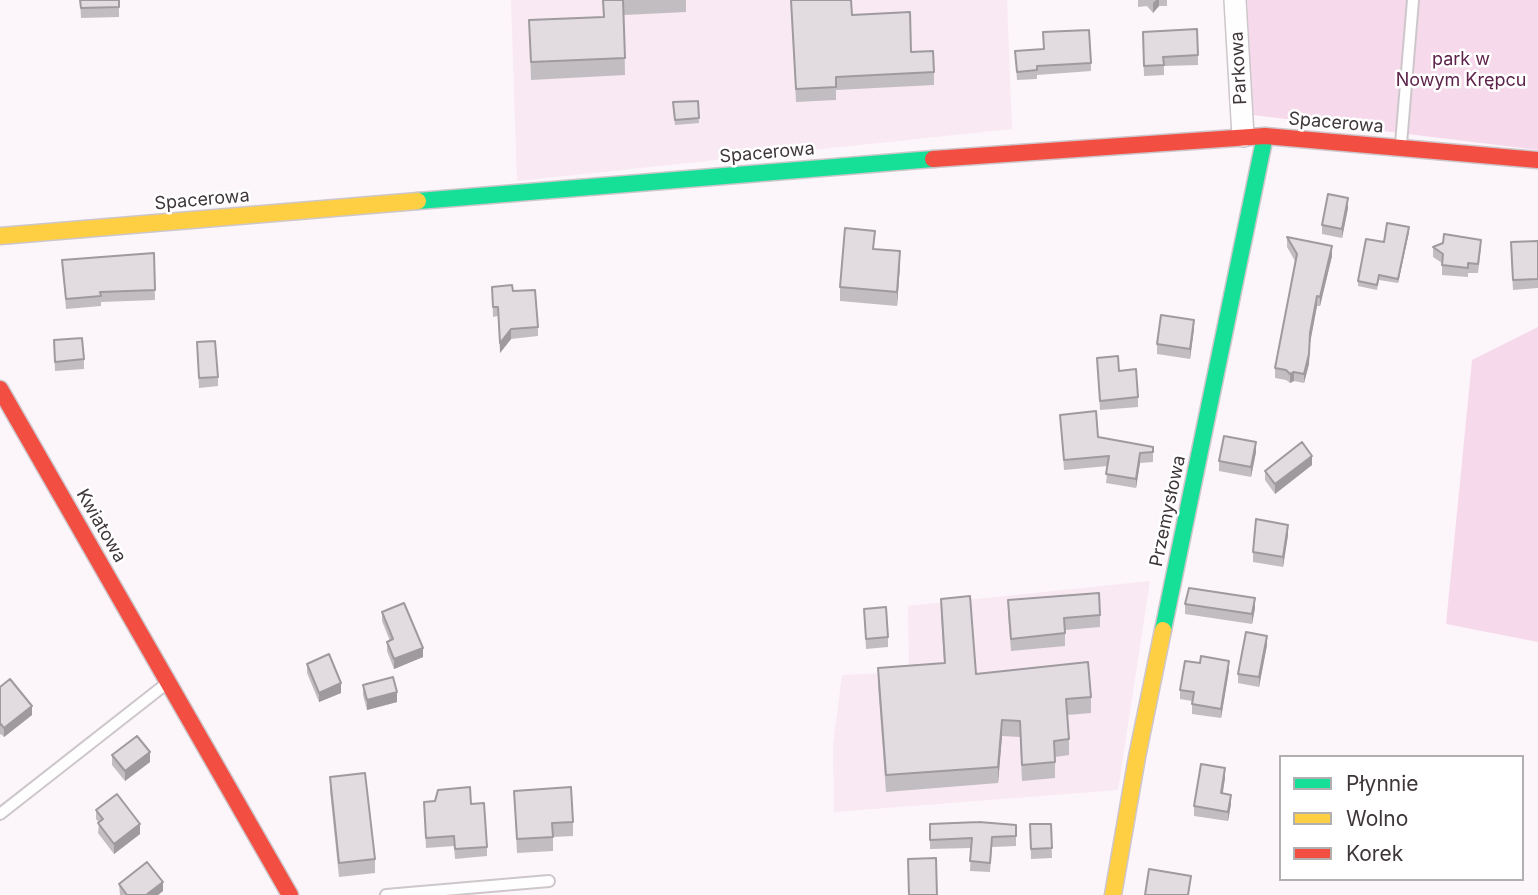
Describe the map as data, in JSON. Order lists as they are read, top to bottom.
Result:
{
  "streets": {
    "street": [
      "Parkowa",
      "Spacerowa",
      "Przemysłowa",
      "Kwiatowa"
    ]
  },
  "crossings": [
    ["Parkowa", "Spacerowa"],
    ["Spacerowa", "Przemysłowa"]
  ],
  "parks": ["park w Nowym Krępcu"],
  "legend": ["Płynnie", "Wolno", "Korek"]
}
